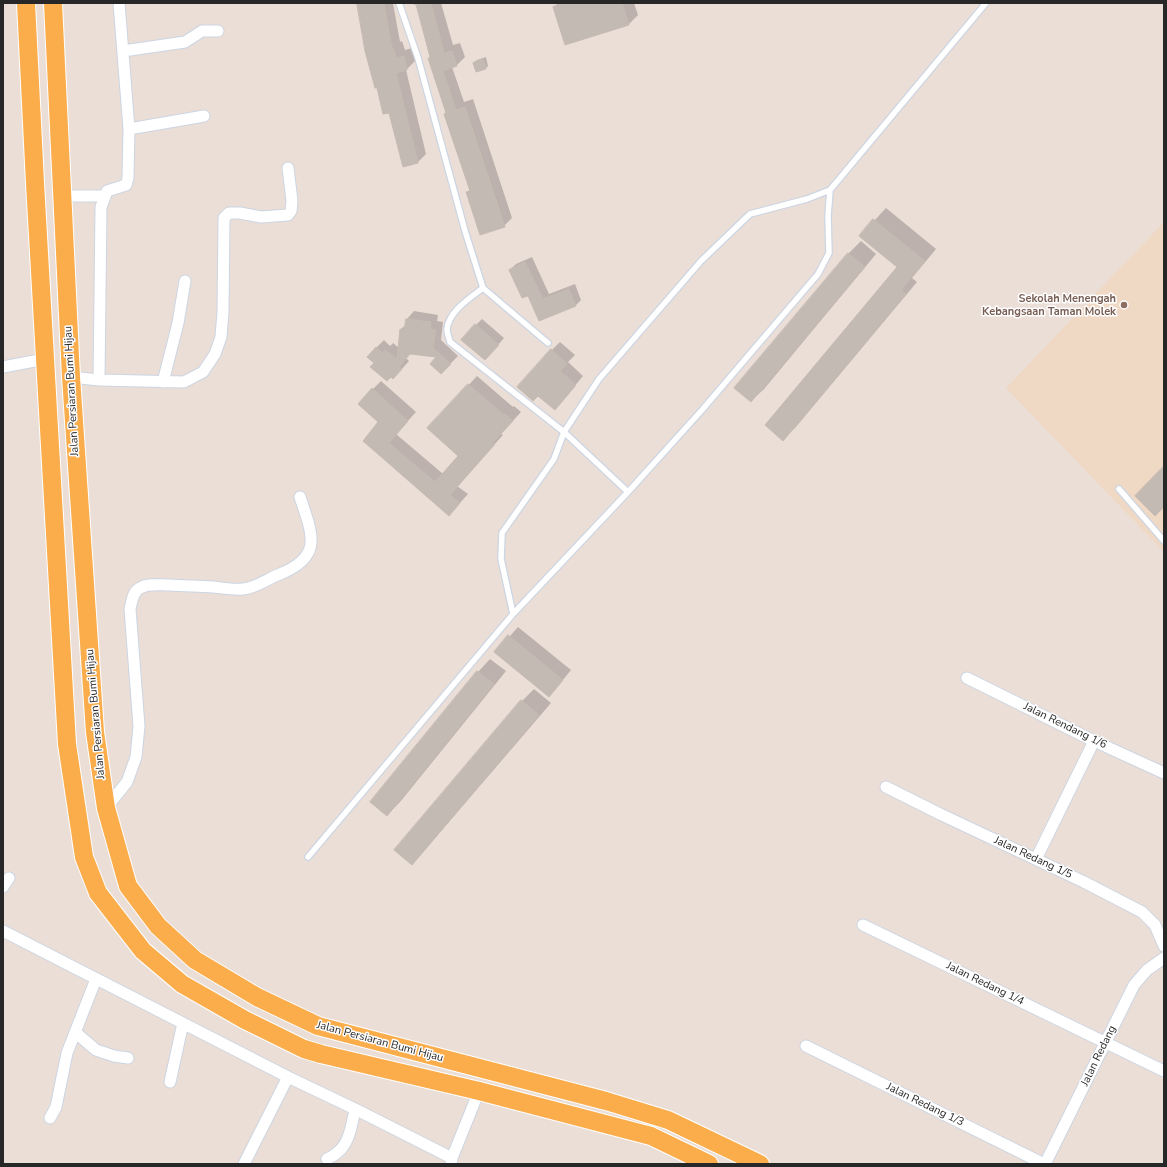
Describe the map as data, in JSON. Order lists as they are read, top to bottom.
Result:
{
  "streets": {
    "main road": ["Jalan Persiaran Bumi Hijau"],
    "street": [
      "Jalan Rendang 1/6",
      "Jalan Redang 1/5",
      "Jalan Redang 1/4",
      "Jalan Redang",
      "Jalan Redang 1/3"
    ]
  },
  "crossings": [
    ["Jalan Redang 1/4", "Jalan Redang"],
    ["Jalan Redang", "Jalan Redang 1/3"]
  ],
  "places": ["Sekolah Menengah Kebangsaan Taman Molek"]
}
